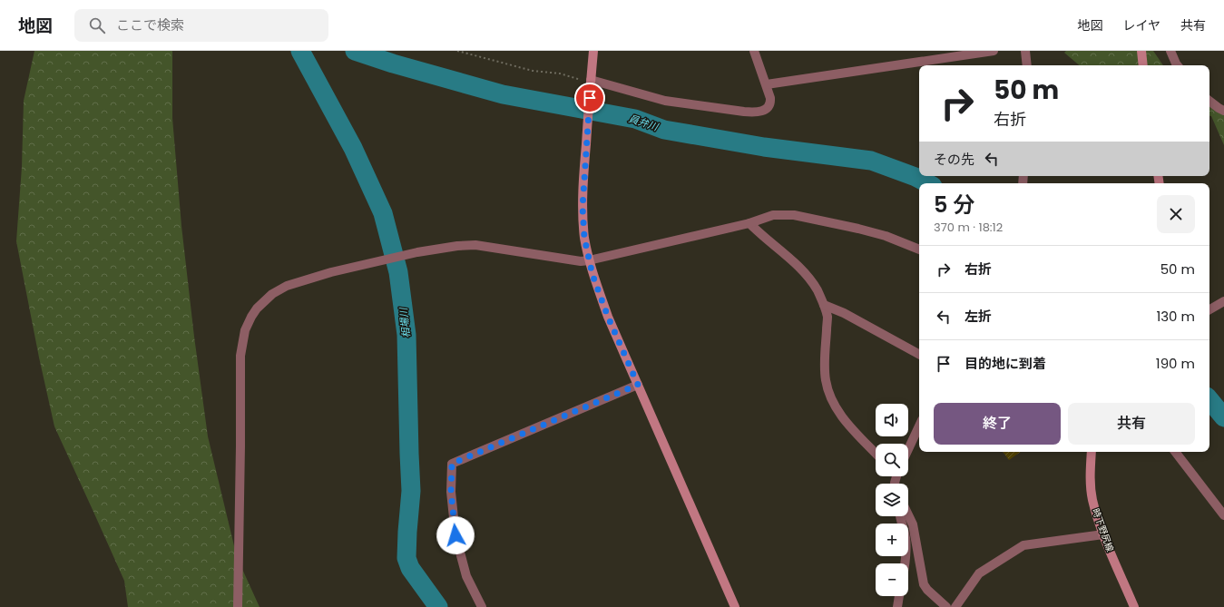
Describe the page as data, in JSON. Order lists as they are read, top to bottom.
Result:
{
  "streets": {
    "street": ["時下野尻線"]
  },
  "water": ["員弁川", "相場川"],
  "page": {
    "header": "地図",
    "search": "ここで検索",
    "nav": ["地図", "レイヤ", "共有"],
    "turn": ["50 m", "右折"],
    "then": "その先",
    "heading": ["5 分", "370 m · 18:12"],
    "list": [
      {
        "name": "右折",
        "value": "50 m"
      },
      {
        "name": "左折",
        "value": "130 m"
      },
      {
        "name": "目的地に到着",
        "value": "190 m"
      }
    ],
    "buttons": ["終了", "共有"],
    "map_buttons": ["+", "−"]
  }
}
